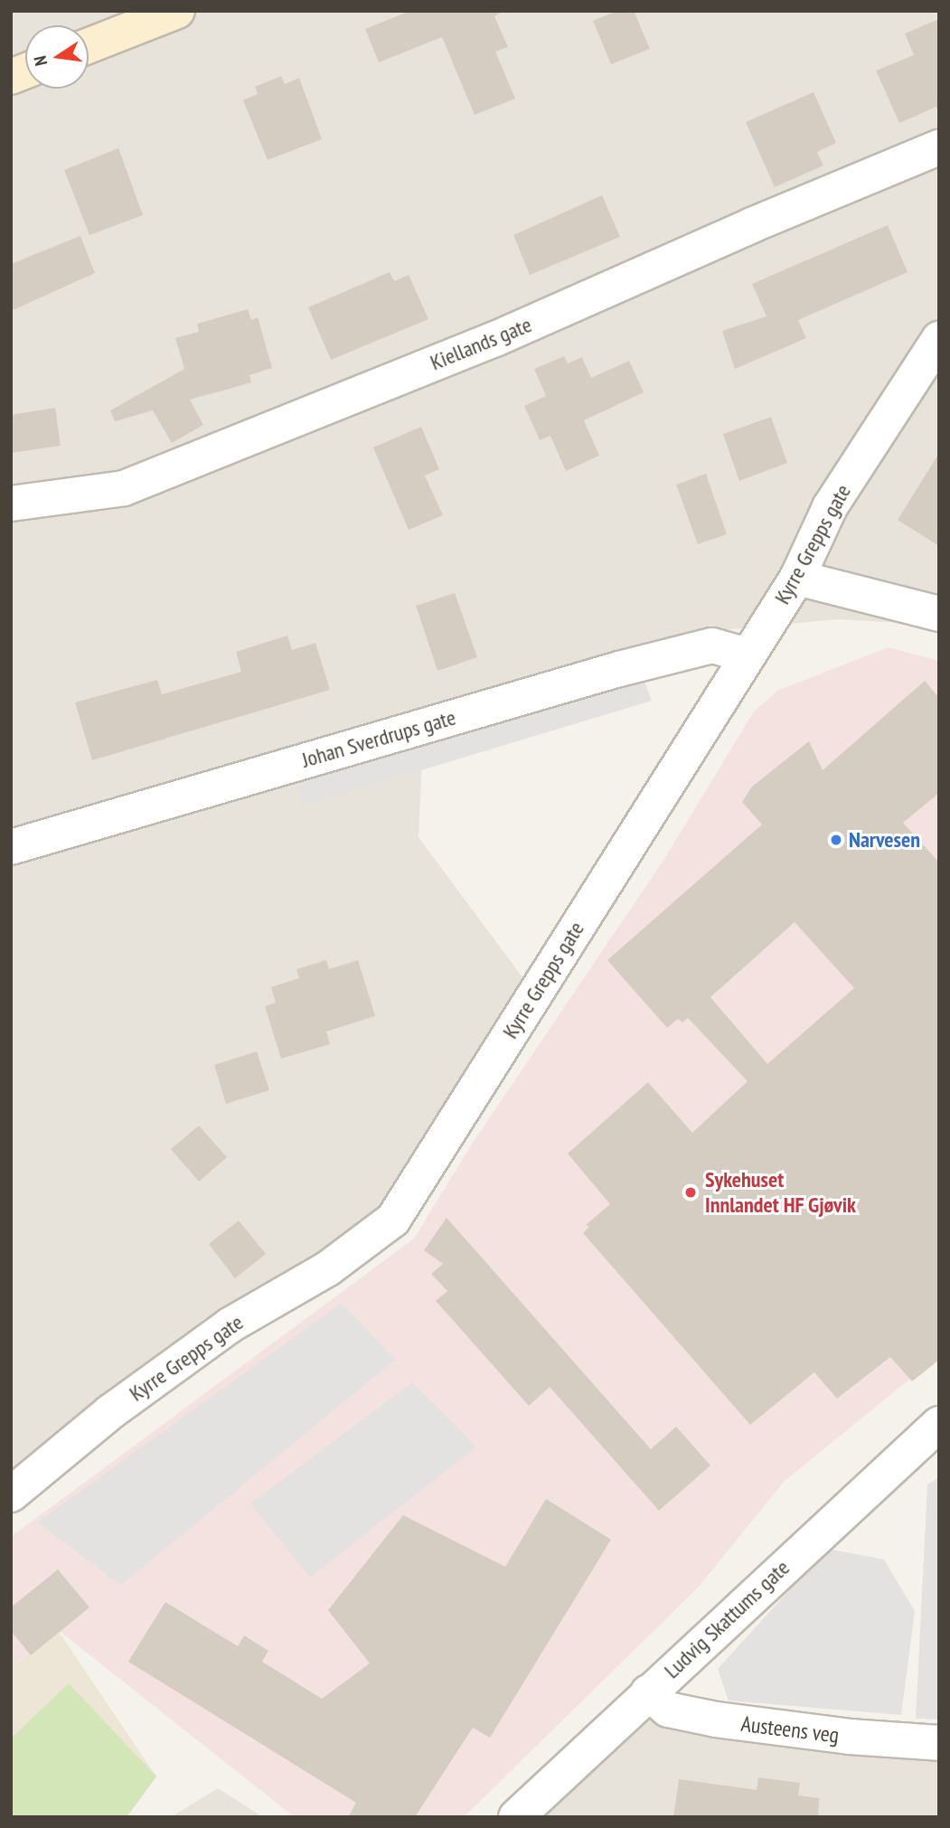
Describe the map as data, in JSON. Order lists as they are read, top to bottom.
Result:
{
  "streets": {
    "street": [
      "Kiellands gate",
      "Kyrre Grepps gate",
      "Johan Sverdrups gate",
      "Ludvig Skattums gate",
      "Austeens veg"
    ]
  },
  "crossings": [
    ["Kyrre Grepps gate", "Johan Sverdrups gate"],
    ["Ludvig Skattums gate", "Austeens veg"]
  ],
  "places": ["Narvesen", "Sykehuset Innlandet HF Gjøvik"],
  "north": "left"
}
